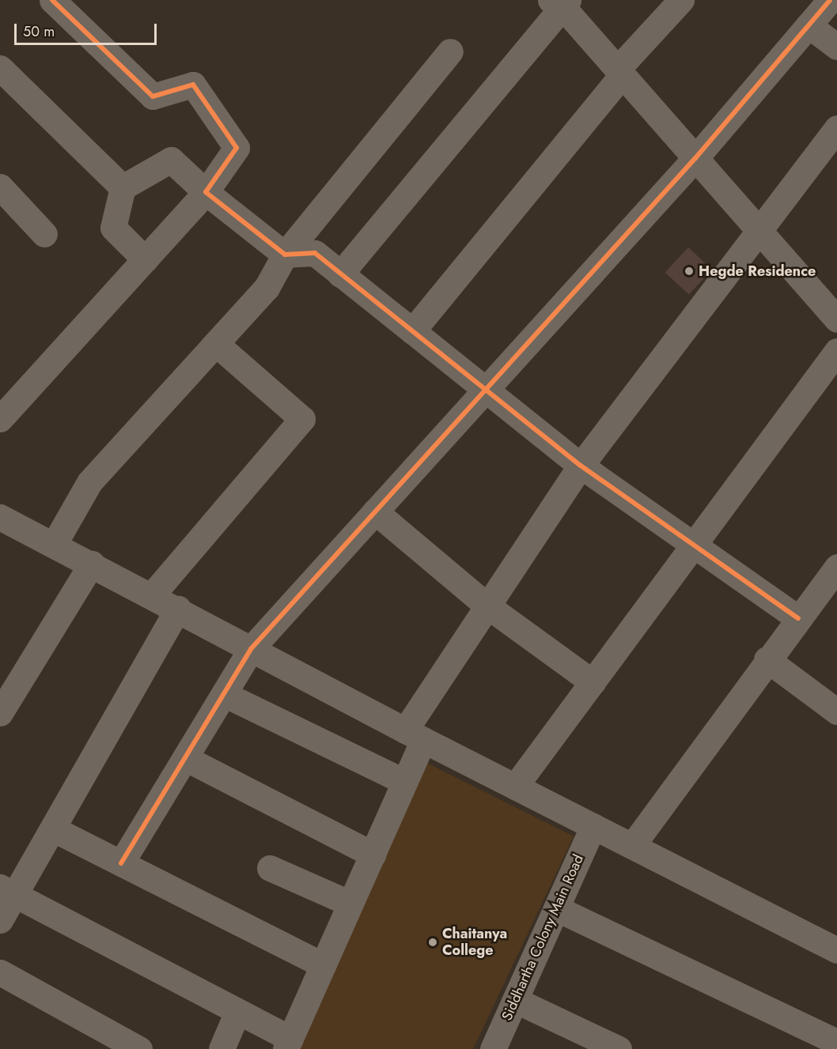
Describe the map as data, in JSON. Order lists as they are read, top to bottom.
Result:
{
  "streets": {
    "street": ["Siddhartha Colony Main Road"]
  },
  "places": ["Hegde Residence", "Chaitanya College"],
  "scale_bar": "50 m"
}
